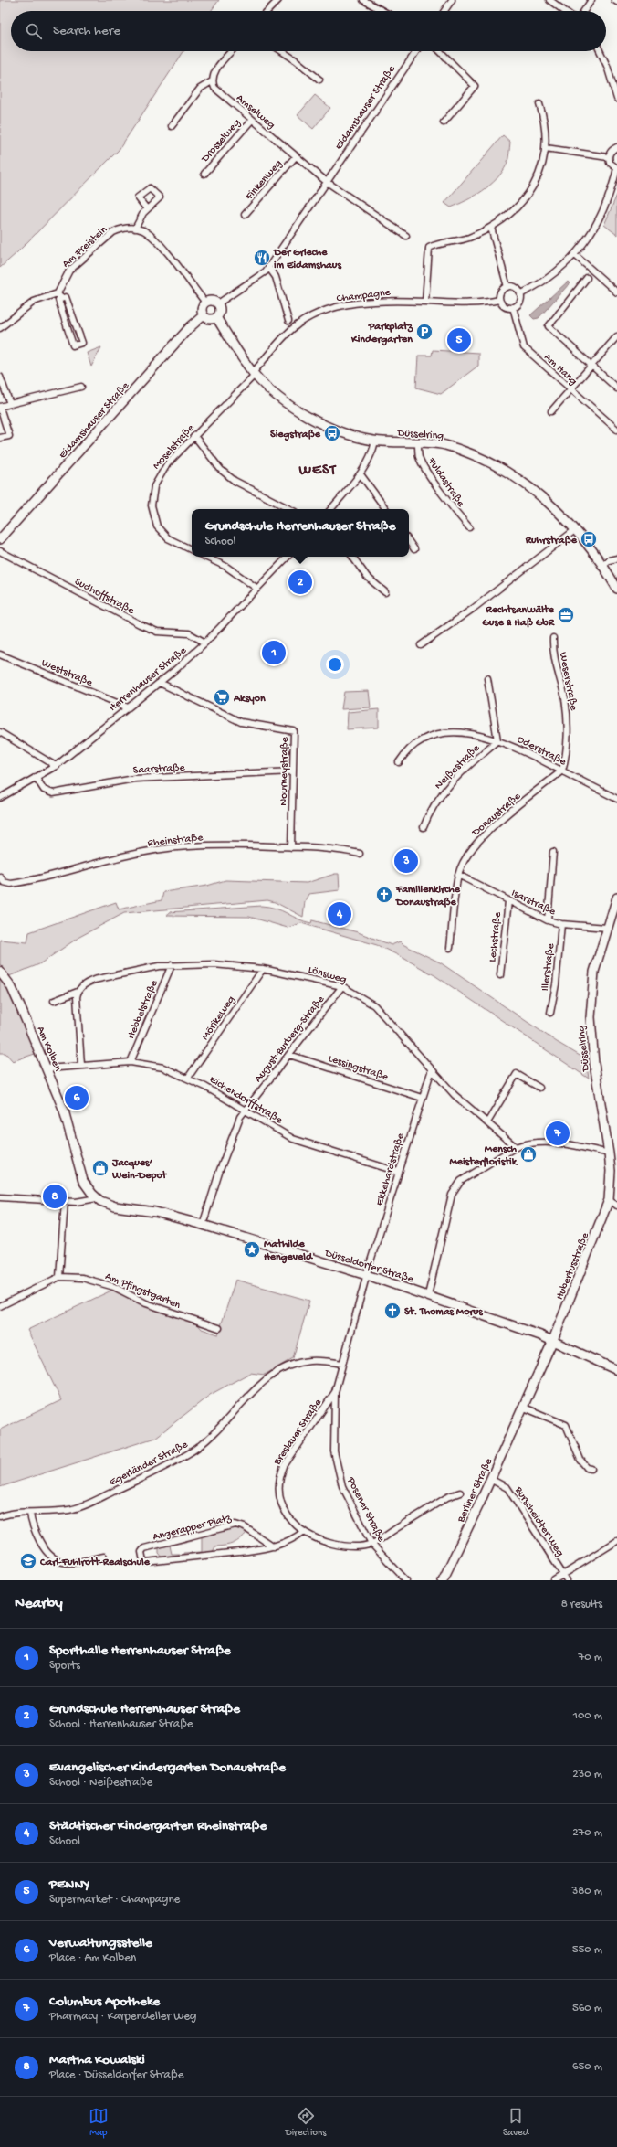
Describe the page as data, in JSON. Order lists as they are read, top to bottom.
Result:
{
  "streets": {
    "street": [
      "Eidamshauser Straße",
      "Amselweg",
      "Drosselweg",
      "Finkenweg",
      "Am Freistein",
      "Champagne",
      "Am Hang",
      "Düsselring",
      "Moselstraße",
      "Fuldastraße",
      "Sudhoffstraße",
      "Weststraße",
      "Herrenhauser Straße",
      "Weserstraße",
      "Oderstraße",
      "Neißestraße",
      "Saarstraße",
      "Nourneystraße",
      "Donaustraße",
      "Rheinstraße",
      "Isarstraße",
      "Lechstraße",
      "Illerstraße",
      "Lönsweg",
      "Hebbelstraße",
      "Mörikeweg",
      "August-Burberg-Straße",
      "Am Kolben",
      "Lessingstraße",
      "Eichendorffstraße",
      "Ekkehardstraße",
      "Düsseldorfer Straße",
      "Hubertusstraße",
      "Am Pfingstgarten",
      "Breslauer Straße",
      "Egerländer Straße",
      "Berliner Straße",
      "Posener Straße",
      "Burscheidter Weg",
      "Angerapper Platz"
    ]
  },
  "crossings": [
    ["Eidamshauser Straße", "Amselweg"],
    ["Eidamshauser Straße", "Düsselring"],
    ["Amselweg", "Drosselweg"],
    ["Amselweg", "Finkenweg"],
    ["Champagne", "Am Hang"],
    ["Champagne", "Düsselring"],
    ["Champagne", "Moselstraße"],
    ["Düsselring", "Moselstraße"],
    ["Düsselring", "Fuldastraße"],
    ["Düsselring", "Isarstraße"],
    ["Düsselring", "Hubertusstraße"],
    ["Sudhoffstraße", "Herrenhauser Straße"],
    ["Weststraße", "Herrenhauser Straße"],
    ["Herrenhauser Straße", "Saarstraße"],
    ["Herrenhauser Straße", "Nourneystraße"],
    ["Weserstraße", "Oderstraße"],
    ["Weserstraße", "Donaustraße"],
    ["Oderstraße", "Neißestraße"],
    ["Oderstraße", "Donaustraße"],
    ["Saarstraße", "Nourneystraße"],
    ["Nourneystraße", "Rheinstraße"],
    ["Donaustraße", "Isarstraße"],
    ["Isarstraße", "Lechstraße"],
    ["Isarstraße", "Illerstraße"],
    ["Lönsweg", "Hebbelstraße"],
    ["Lönsweg", "Mörikeweg"],
    ["Lönsweg", "August-Burberg-Straße"],
    ["Lönsweg", "Ekkehardstraße"],
    ["Hebbelstraße", "Eichendorffstraße"],
    ["Mörikeweg", "Eichendorffstraße"],
    ["August-Burberg-Straße", "Lessingstraße"],
    ["August-Burberg-Straße", "Eichendorffstraße"],
    ["August-Burberg-Straße", "Düsseldorfer Straße"],
    ["Am Kolben", "Düsseldorfer Straße"],
    ["Lessingstraße", "Ekkehardstraße"],
    ["Eichendorffstraße", "Ekkehardstraße"],
    ["Ekkehardstraße", "Düsseldorfer Straße"],
    ["Ekkehardstraße", "Breslauer Straße"],
    ["Düsseldorfer Straße", "Hubertusstraße"],
    ["Düsseldorfer Straße", "Breslauer Straße"],
    ["Düsseldorfer Straße", "Berliner Straße"],
    ["Hubertusstraße", "Berliner Straße"],
    ["Breslauer Straße", "Egerländer Straße"],
    ["Breslauer Straße", "Posener Straße"],
    ["Breslauer Straße", "Angerapper Platz"],
    ["Berliner Straße", "Burscheidter Weg"]
  ],
  "districts": ["WEST"],
  "places": {
    "restaurant": ["Der Grieche im Eidamshaus"],
    "parking": ["Parkplatz Kindergarten"],
    "bus stop": ["Siegstraße", "Ruhrstraße"],
    "office": ["Rechtsanwälte Guse & Haß GbR"],
    "supermarket": ["Aksyon"],
    "church": ["Familienkirche Donaustraße", "St. Thomas Morus"],
    "shop": ["Mensch Meisterfloristik", "Jacques’ Wein-Depot"],
    "place": ["Mathilde Hengeveld"],
    "school or university": ["Carl-Fuhlrott-Realschule"]
  },
  "page": {
    "search": "Search here",
    "pins": [
      "5",
      "2",
      "1",
      "3",
      "4",
      "6",
      "7",
      "8"
    ],
    "popup": ["Grundschule Herrenhauser Straße", "School"],
    "heading": ["Nearby", "8 results"],
    "list": [
      {
        "mark": "1",
        "name": "Sporthalle Herrenhauser Straße",
        "note": "Sports",
        "value": "70 m"
      },
      {
        "mark": "2",
        "name": "Grundschule Herrenhauser Straße",
        "note": "School · Herrenhauser Straße",
        "value": "100 m"
      },
      {
        "mark": "3",
        "name": "Evangelischer Kindergarten Donaustraße",
        "note": "School · Neißestraße",
        "value": "230 m"
      },
      {
        "mark": "4",
        "name": "Städtischer Kindergarten Rheinstraße",
        "note": "School",
        "value": "270 m"
      },
      {
        "mark": "5",
        "name": "PENNY",
        "note": "Supermarket · Champagne",
        "value": "380 m"
      },
      {
        "mark": "6",
        "name": "Verwaltungsstelle",
        "note": "Place · Am Kolben",
        "value": "550 m"
      },
      {
        "mark": "7",
        "name": "Columbus Apotheke",
        "note": "Pharmacy · Karpendeller Weg",
        "value": "560 m"
      },
      {
        "mark": "8",
        "name": "Martha Kowalski",
        "note": "Place · Düsseldorfer Straße",
        "value": "650 m"
      }
    ],
    "nav": ["Map", "Directions", "Saved"]
  }
}
